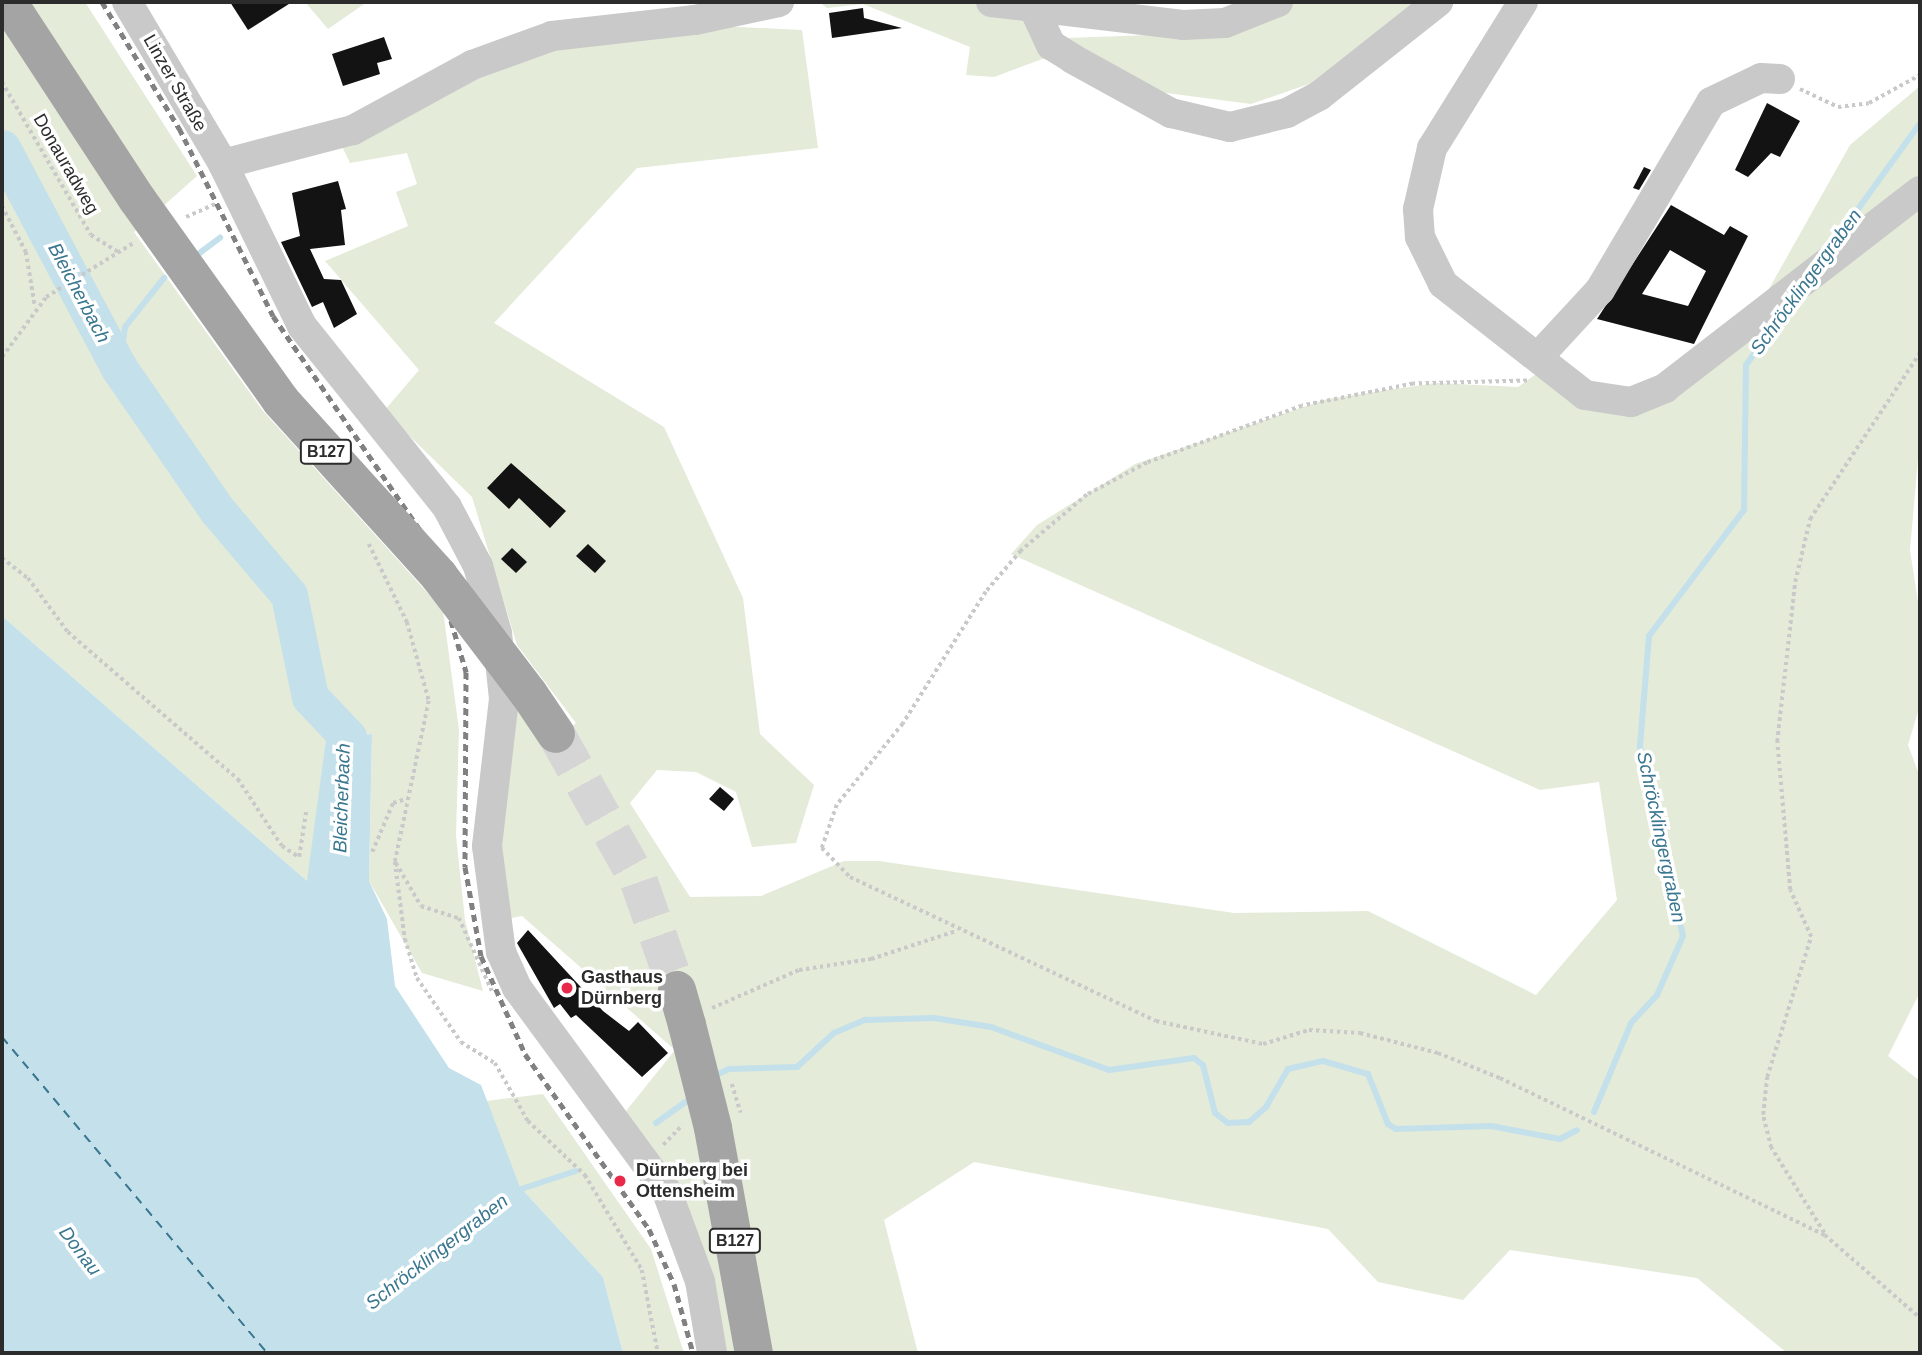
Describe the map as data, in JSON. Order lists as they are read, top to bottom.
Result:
{
  "streets": {
    "main road": ["B127"],
    "street": ["Linzer Straße"],
    "path": ["Donauradweg"]
  },
  "water": ["Schröcklingergraben", "Bleicherbach", "Donau"],
  "places": ["Gasthaus Dürnberg", "Dürnberg bei Ottensheim"]
}
